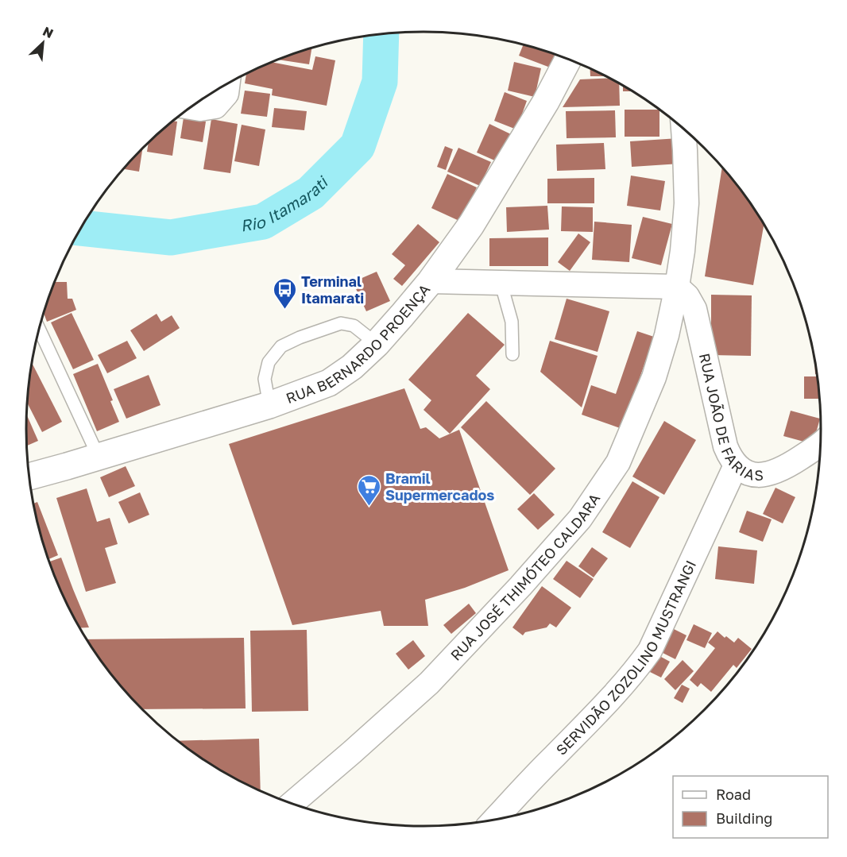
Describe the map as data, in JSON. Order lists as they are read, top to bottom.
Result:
{
  "streets": {
    "street": [
      "RUA BERNARDO PROENÇA",
      "RUA JOÃO DE FARIAS",
      "RUA JOSÉ THIMÓTEO CALDARA",
      "SERVIDÃO ZOZOLINO MUSTRANGI"
    ]
  },
  "crossings": [
    ["RUA JOÃO DE FARIAS", "RUA JOSÉ THIMÓTEO CALDARA"],
    ["RUA JOÃO DE FARIAS", "SERVIDÃO ZOZOLINO MUSTRANGI"]
  ],
  "water": ["Rio Itamarati"],
  "places": {
    "bus stop": ["Terminal Itamarati"],
    "supermarket": ["Bramil Supermercados"]
  },
  "legend": ["Road", "Building"],
  "north": "top right"
}
